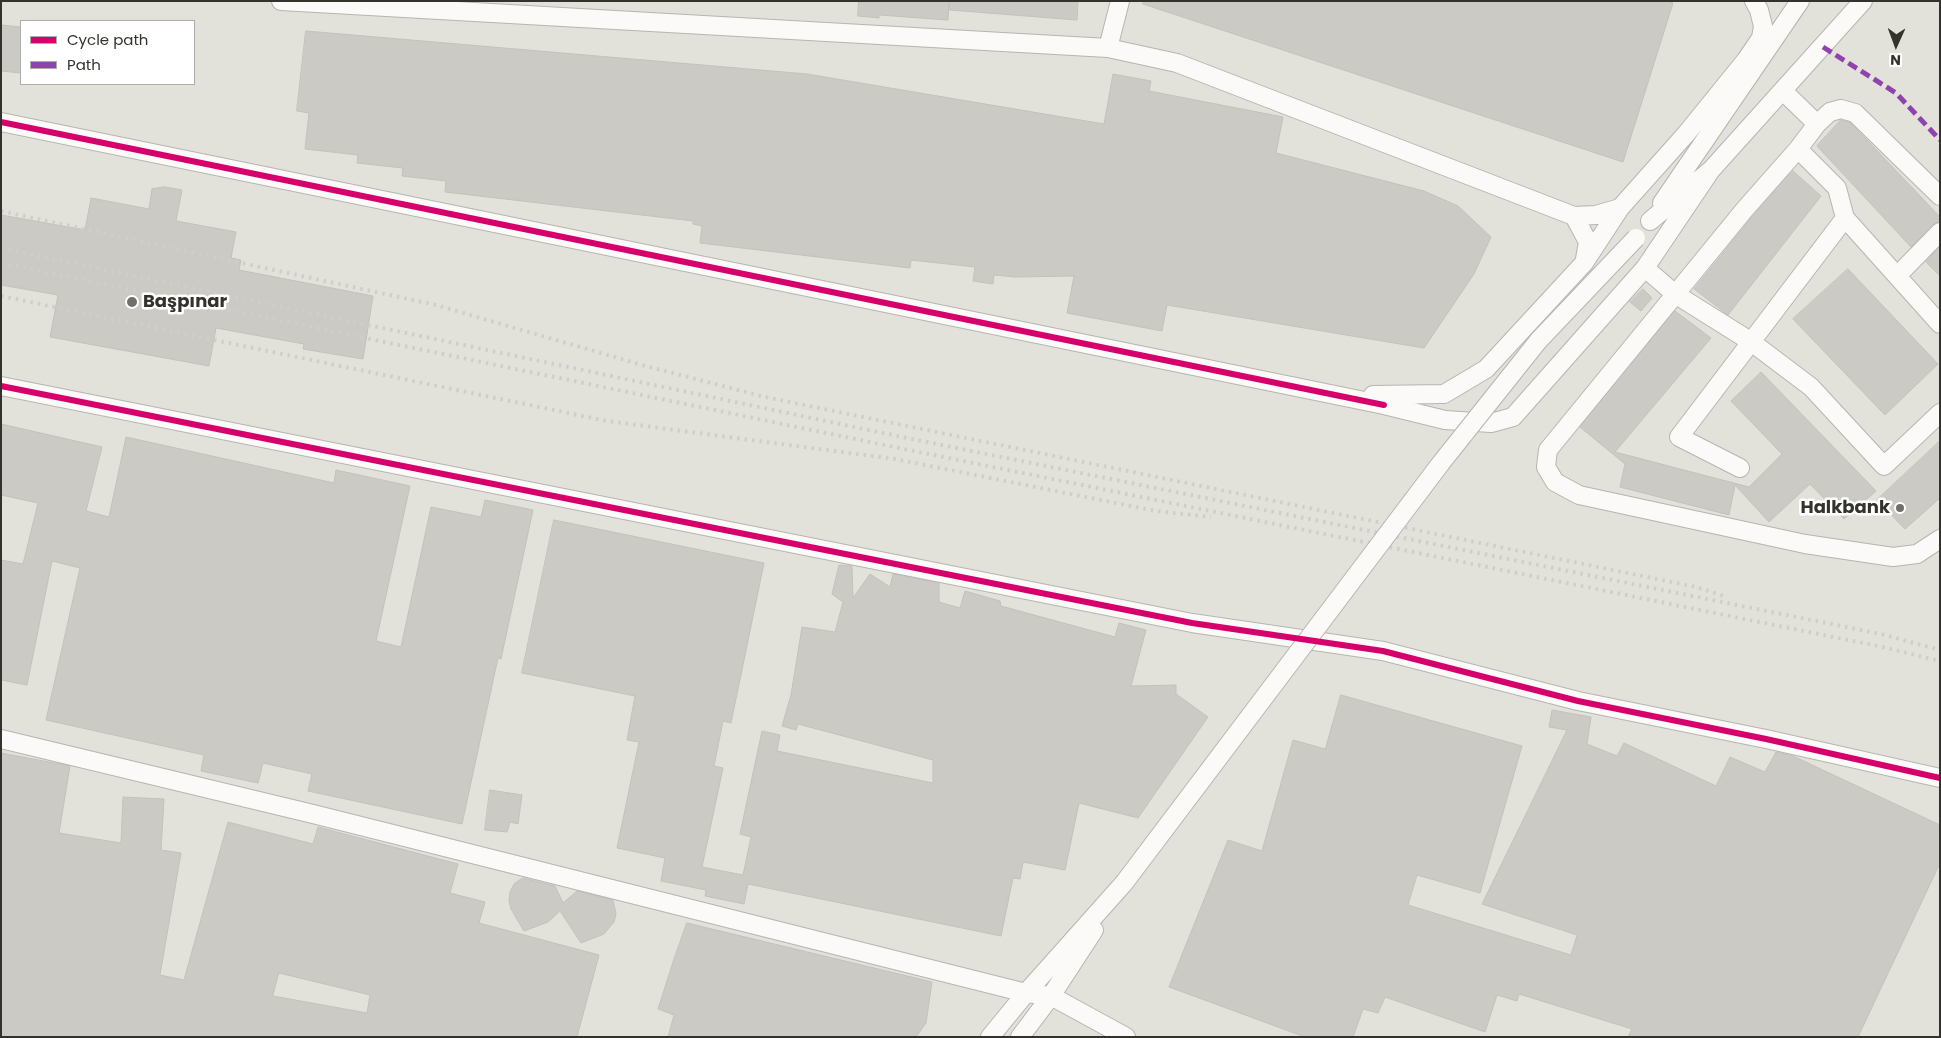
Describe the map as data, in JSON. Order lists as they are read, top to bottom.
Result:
{
  "places": ["Başpınar", "Halkbank"],
  "legend": ["Cycle path", "Path"],
  "north": "bottom"
}
